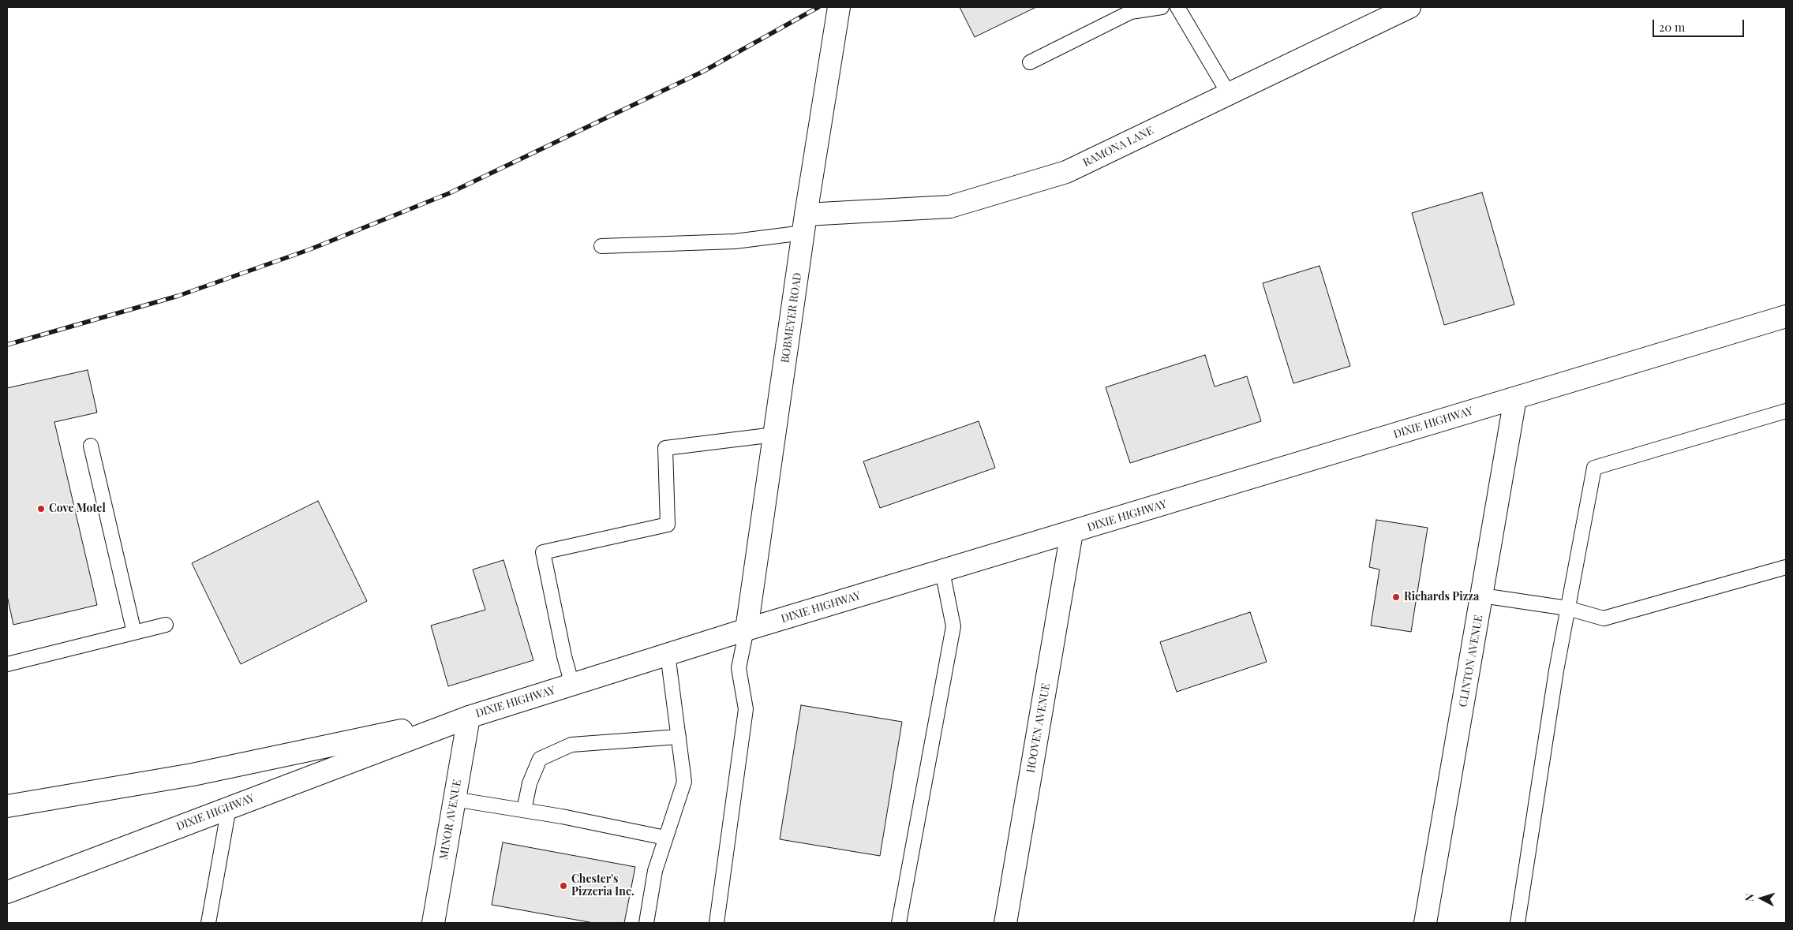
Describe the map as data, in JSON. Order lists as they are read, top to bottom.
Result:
{
  "streets": {
    "street": [
      "RAMONA LANE",
      "BOBMEYER ROAD",
      "DIXIE HIGHWAY",
      "CLINTON AVENUE",
      "HOOVEN AVENUE",
      "MINOR AVENUE"
    ]
  },
  "crossings": [
    ["RAMONA LANE", "BOBMEYER ROAD"],
    ["BOBMEYER ROAD", "DIXIE HIGHWAY"],
    ["DIXIE HIGHWAY", "CLINTON AVENUE"],
    ["DIXIE HIGHWAY", "HOOVEN AVENUE"],
    ["DIXIE HIGHWAY", "MINOR AVENUE"]
  ],
  "places": ["Cove Motel", "Richards Pizza", "Chester's Pizzeria Inc."],
  "scale_bar": "20 m",
  "north": "left"
}
